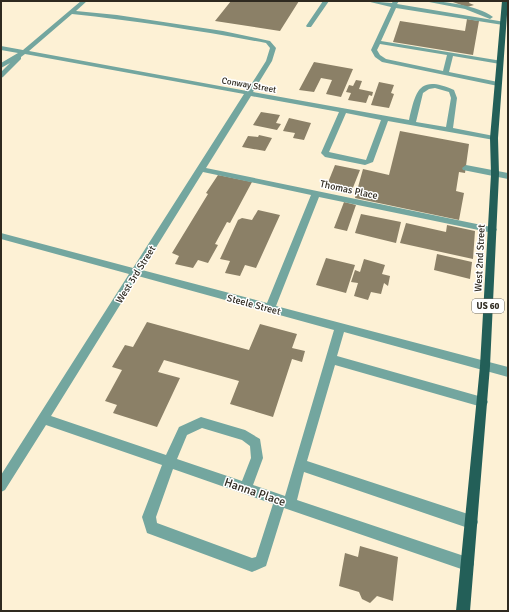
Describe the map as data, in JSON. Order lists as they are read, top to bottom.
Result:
{
  "streets": {
    "main road": ["West 2nd Street", "US 60"],
    "street": [
      "Conway Street",
      "Thomas Place",
      "West 3rd Street",
      "Steele Street",
      "Hanna Place"
    ]
  },
  "crossings": [
    ["Conway Street", "West 2nd Street"],
    ["Conway Street", "West 3rd Street"],
    ["Thomas Place", "West 2nd Street"],
    ["Thomas Place", "West 3rd Street"],
    ["West 2nd Street", "Steele Street"],
    ["West 2nd Street", "Hanna Place"],
    ["West 3rd Street", "Steele Street"],
    ["West 3rd Street", "Hanna Place"]
  ]
}
